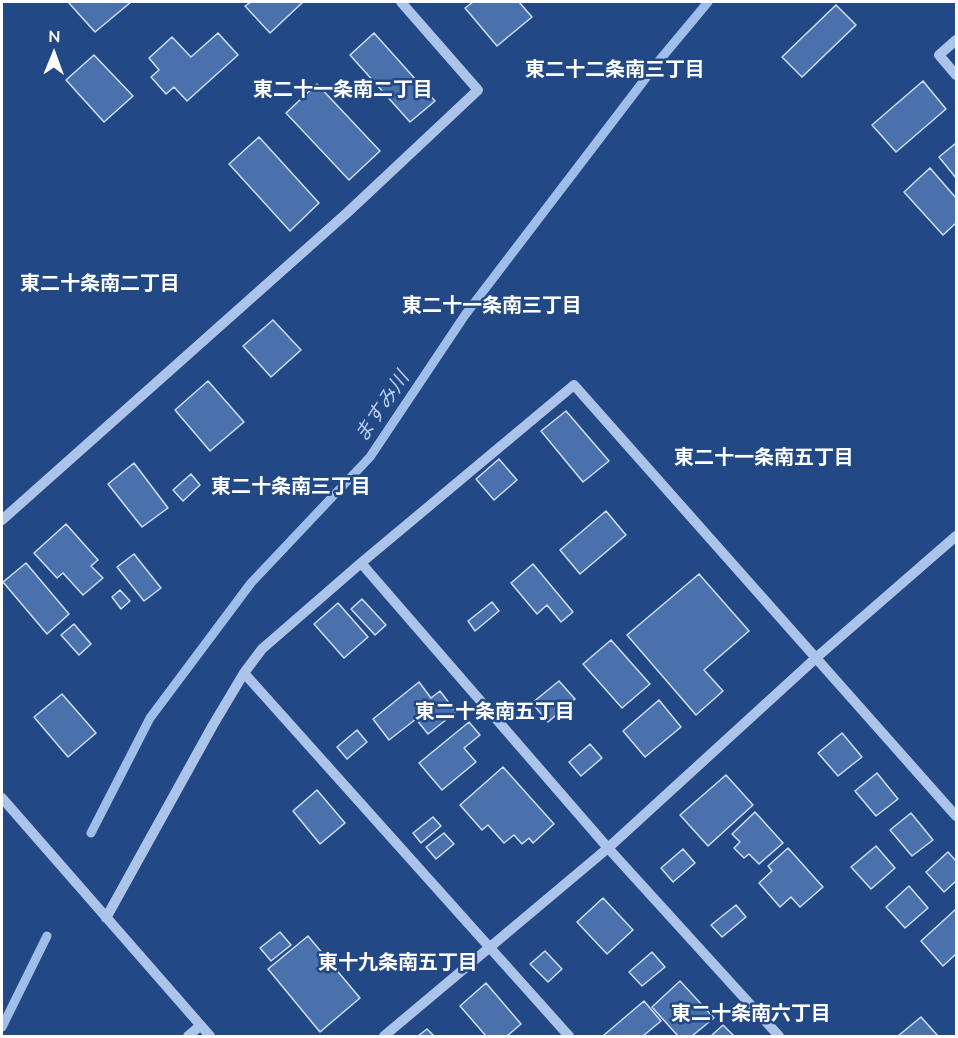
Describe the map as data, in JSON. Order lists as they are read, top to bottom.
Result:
{
  "districts": [
    "東二十二条南三丁目",
    "東二十一条南二丁目",
    "東二十条南二丁目",
    "東二十一条南三丁目",
    "東二十一条南五丁目",
    "東二十条南三丁目",
    "東二十条南五丁目",
    "東十九条南五丁目",
    "東二十条南六丁目"
  ],
  "water": ["ますみ川"],
  "north": "top"
}
